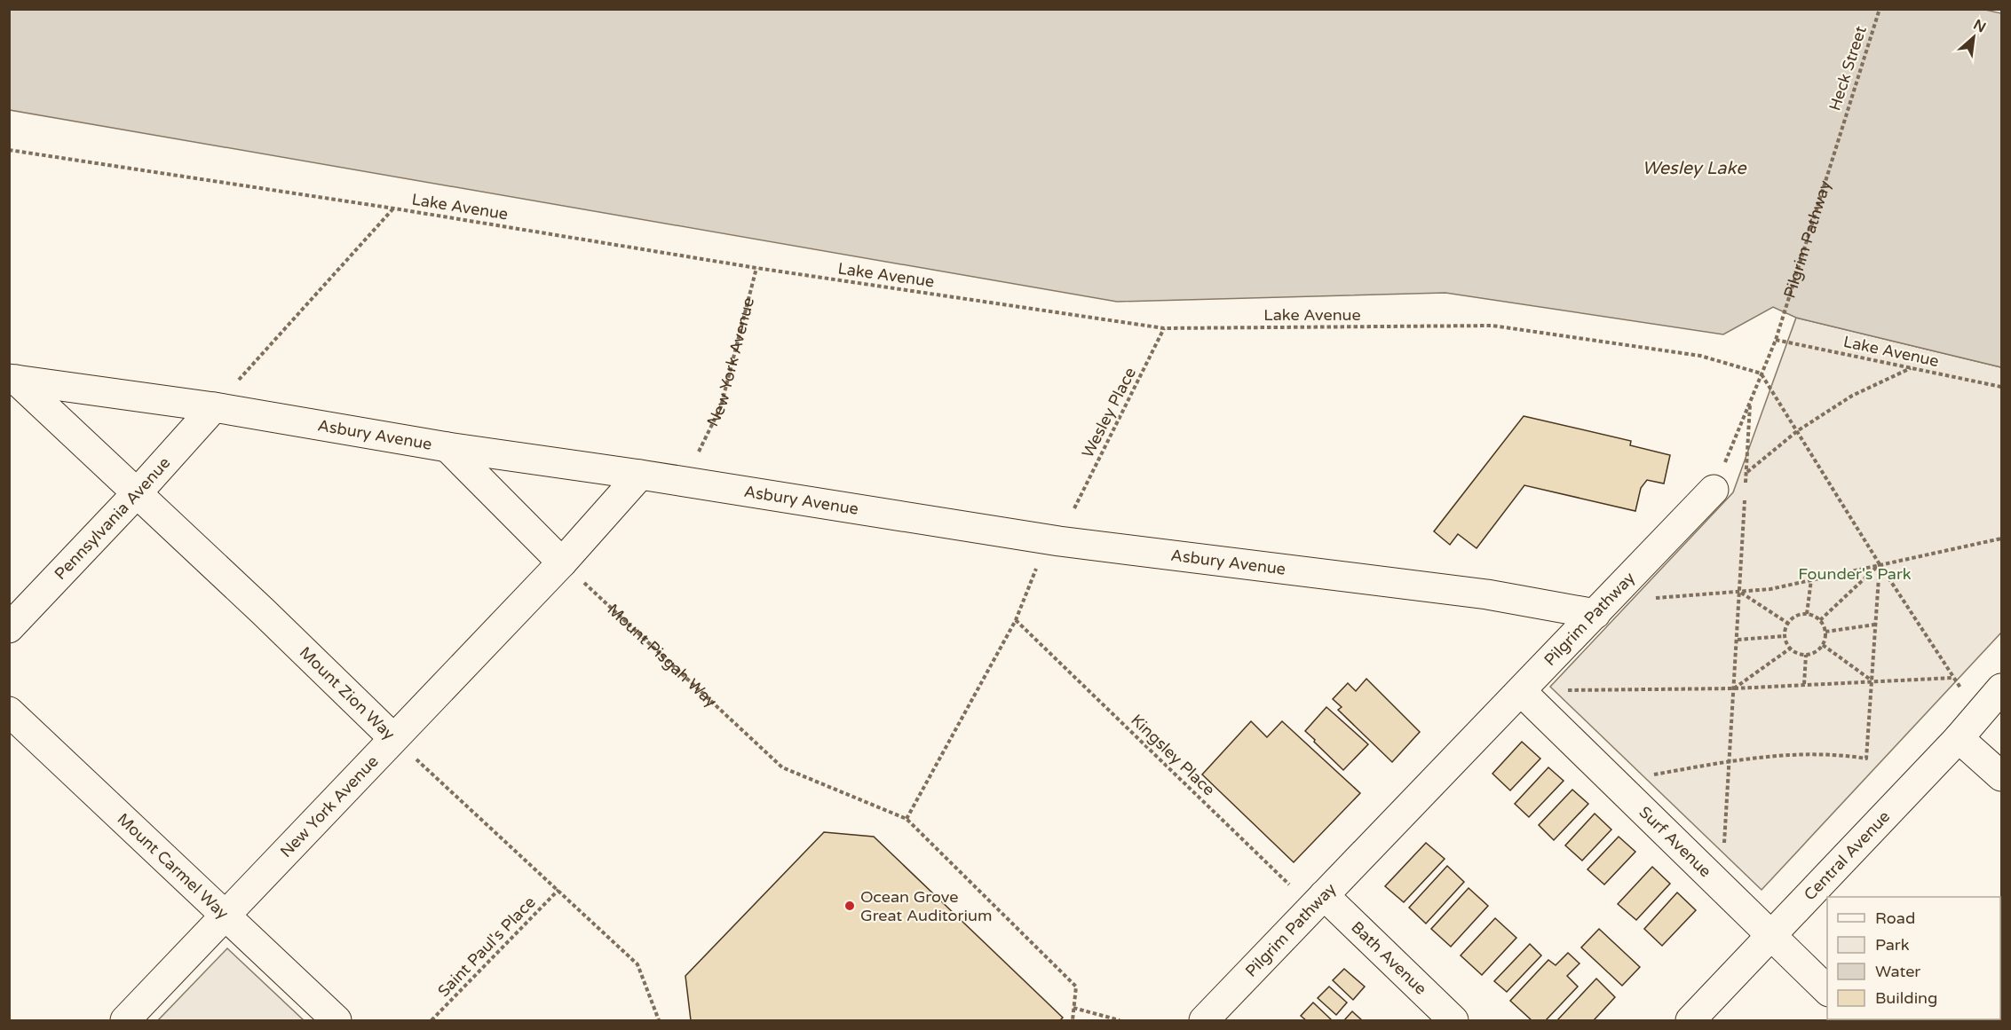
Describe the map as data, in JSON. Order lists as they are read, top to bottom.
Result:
{
  "streets": {
    "street": [
      "Pilgrim Pathway",
      "New York Avenue",
      "Asbury Avenue",
      "Pennsylvania Avenue",
      "Mount Zion Way",
      "Surf Avenue",
      "Central Avenue",
      "Mount Carmel Way",
      "Bath Avenue"
    ],
    "path": [
      "Heck Street",
      "Lake Avenue",
      "Wesley Place",
      "Mount Pisgah Way",
      "Kingsley Place",
      "Saint Paul's Place"
    ]
  },
  "crossings": [
    ["Heck Street", "Pilgrim Pathway"],
    ["Lake Avenue", "Pilgrim Pathway"],
    ["Lake Avenue", "New York Avenue"],
    ["Lake Avenue", "Wesley Place"],
    ["Pilgrim Pathway", "Asbury Avenue"],
    ["Pilgrim Pathway", "Kingsley Place"],
    ["Pilgrim Pathway", "Surf Avenue"],
    ["Pilgrim Pathway", "Bath Avenue"],
    ["New York Avenue", "Asbury Avenue"],
    ["New York Avenue", "Mount Pisgah Way"],
    ["New York Avenue", "Mount Zion Way"],
    ["New York Avenue", "Mount Carmel Way"],
    ["Asbury Avenue", "Pennsylvania Avenue"],
    ["Asbury Avenue", "Mount Zion Way"],
    ["Pennsylvania Avenue", "Mount Zion Way"],
    ["Mount Zion Way", "Saint Paul's Place"],
    ["Kingsley Place", "Bath Avenue"],
    ["Surf Avenue", "Central Avenue"]
  ],
  "water": ["Wesley Lake"],
  "parks": ["Founder's Park"],
  "places": ["Ocean Grove Great Auditorium"],
  "legend": [
    "Road",
    "Park",
    "Water",
    "Building"
  ],
  "north": "top right"
}
